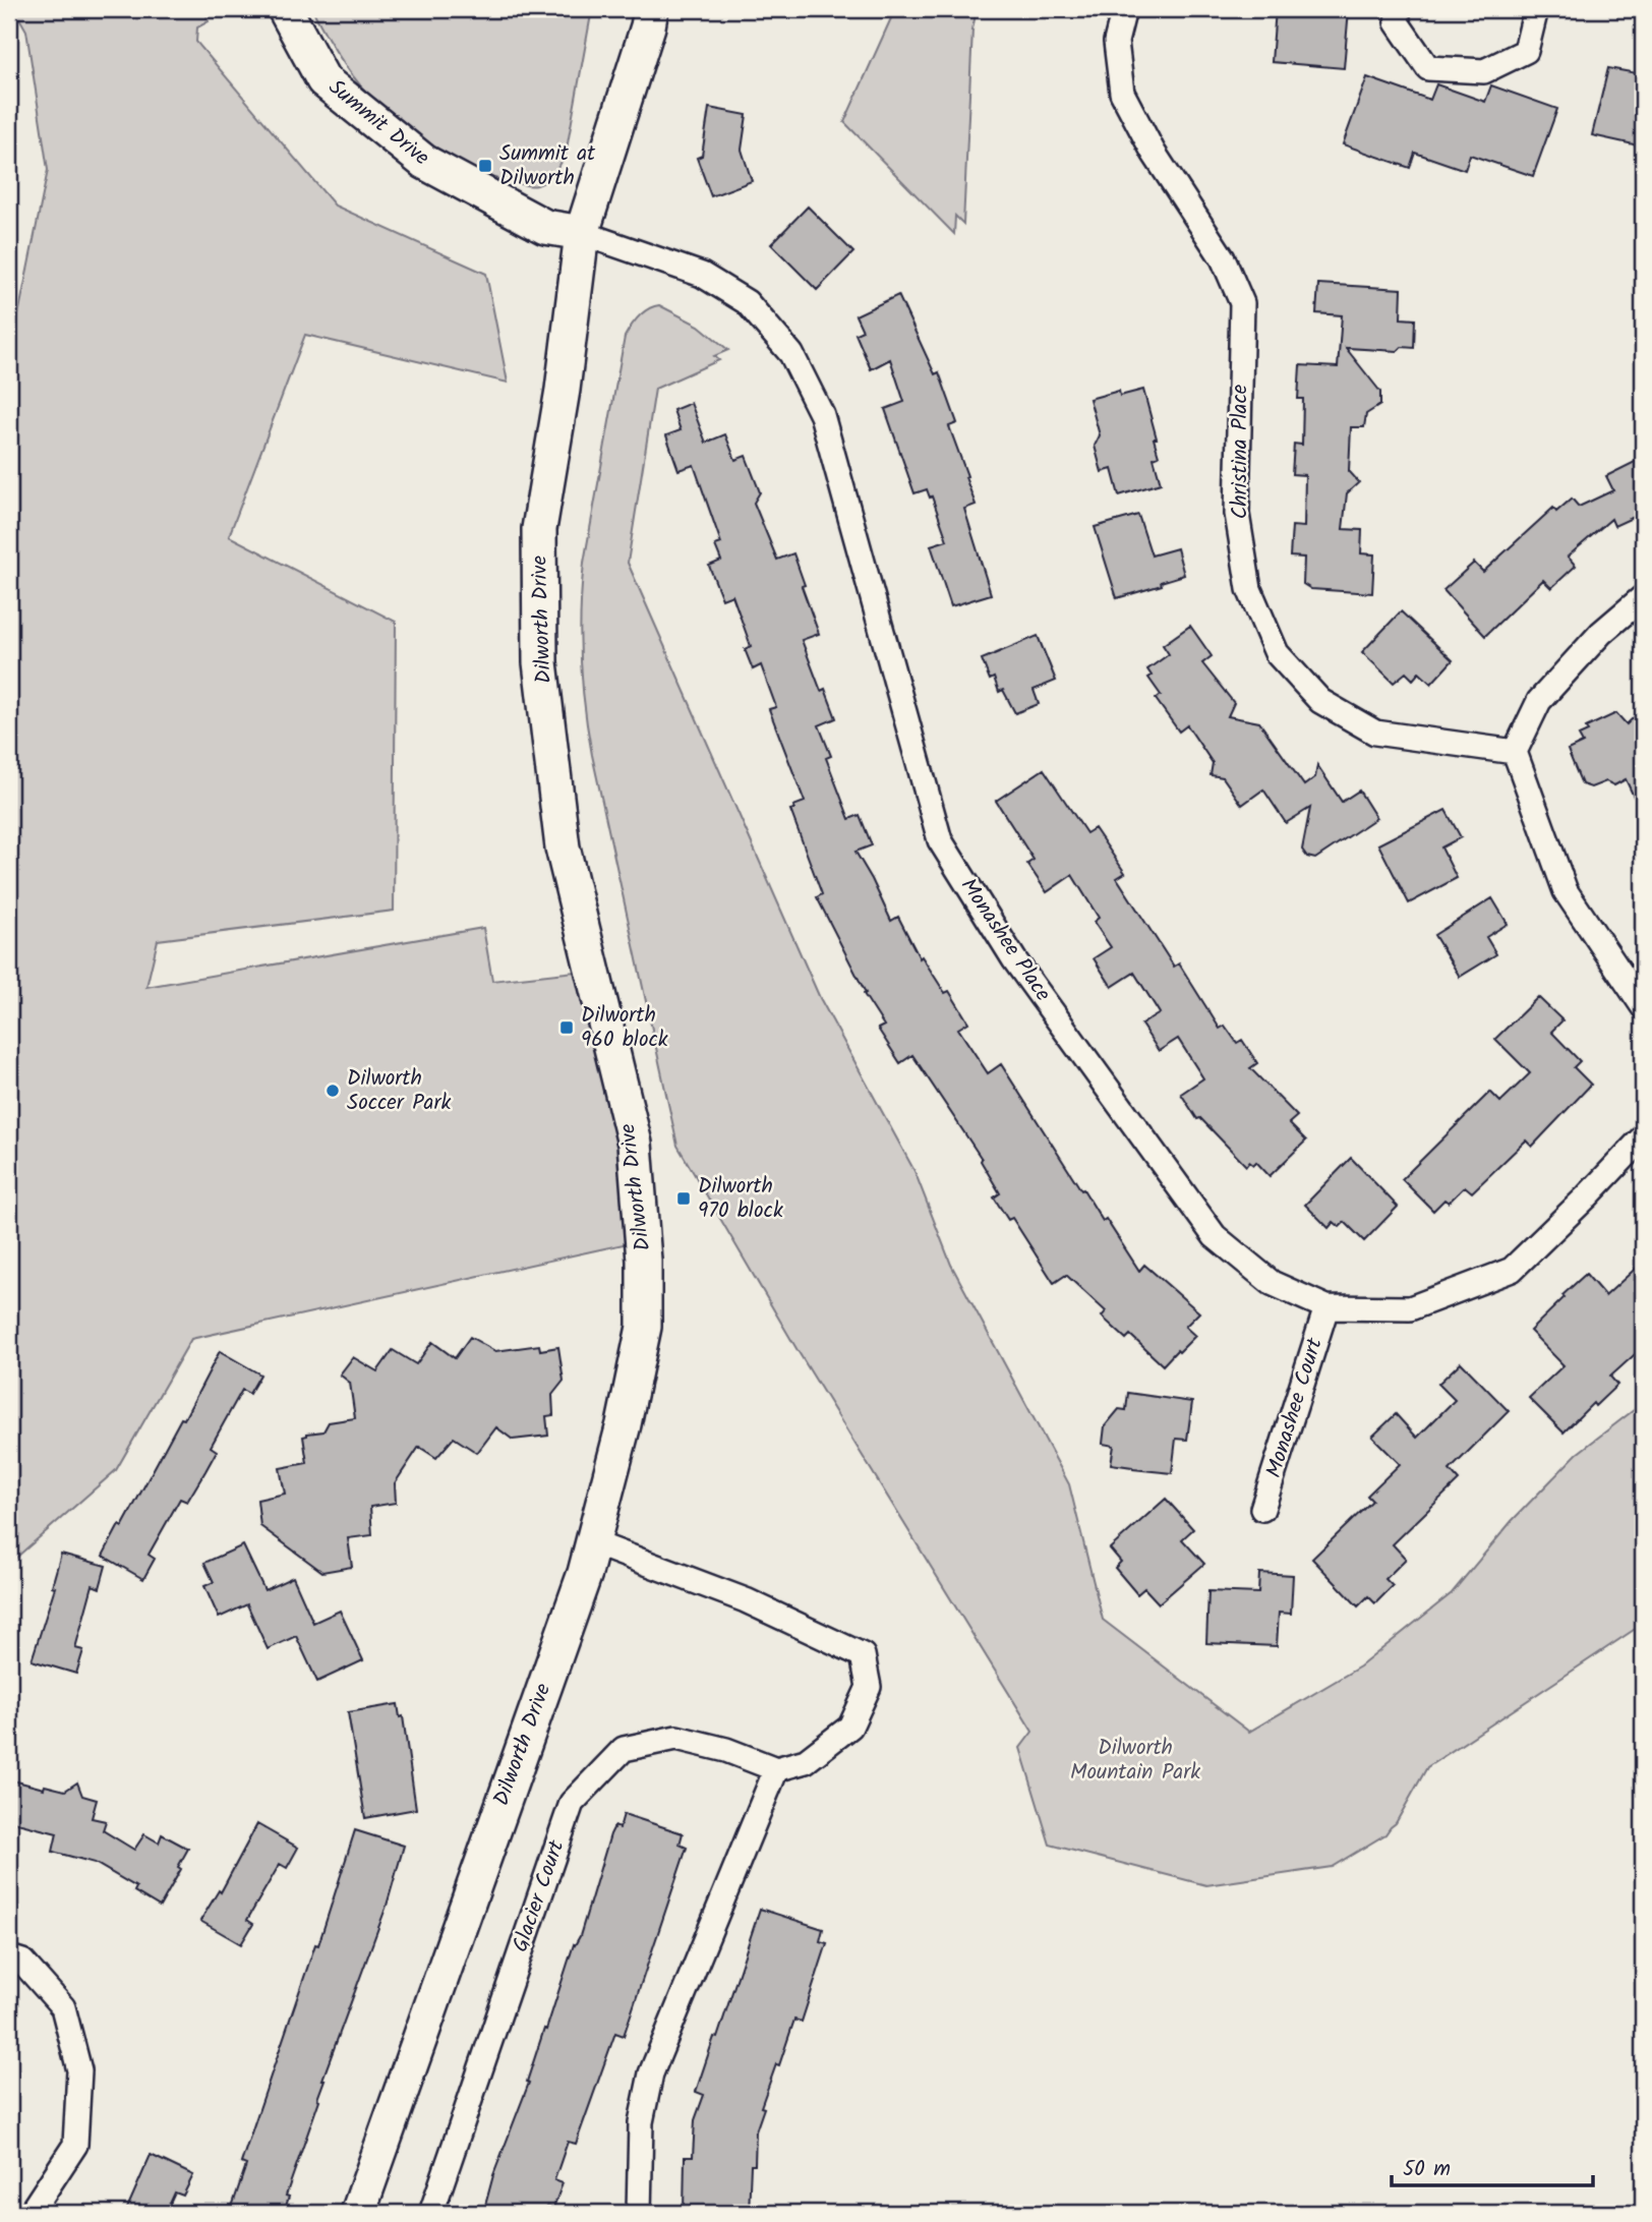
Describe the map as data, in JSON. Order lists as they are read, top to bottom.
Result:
{
  "streets": {
    "street": [
      "Summit Drive",
      "Christina Place",
      "Dilworth Drive",
      "Monashee Place",
      "Monashee Court",
      "Glacier Court"
    ]
  },
  "crossings": [
    ["Summit Drive", "Dilworth Drive"],
    ["Summit Drive", "Monashee Place"],
    ["Dilworth Drive", "Monashee Place"],
    ["Monashee Place", "Monashee Court"]
  ],
  "parks": ["Dilworth Mountain Park"],
  "places": {
    "transit": ["Summit at Dilworth", "Dilworth 960 block", "Dilworth 970 block"],
    "other": ["Dilworth Soccer Park"]
  },
  "scale_bar": "50 m"
}
